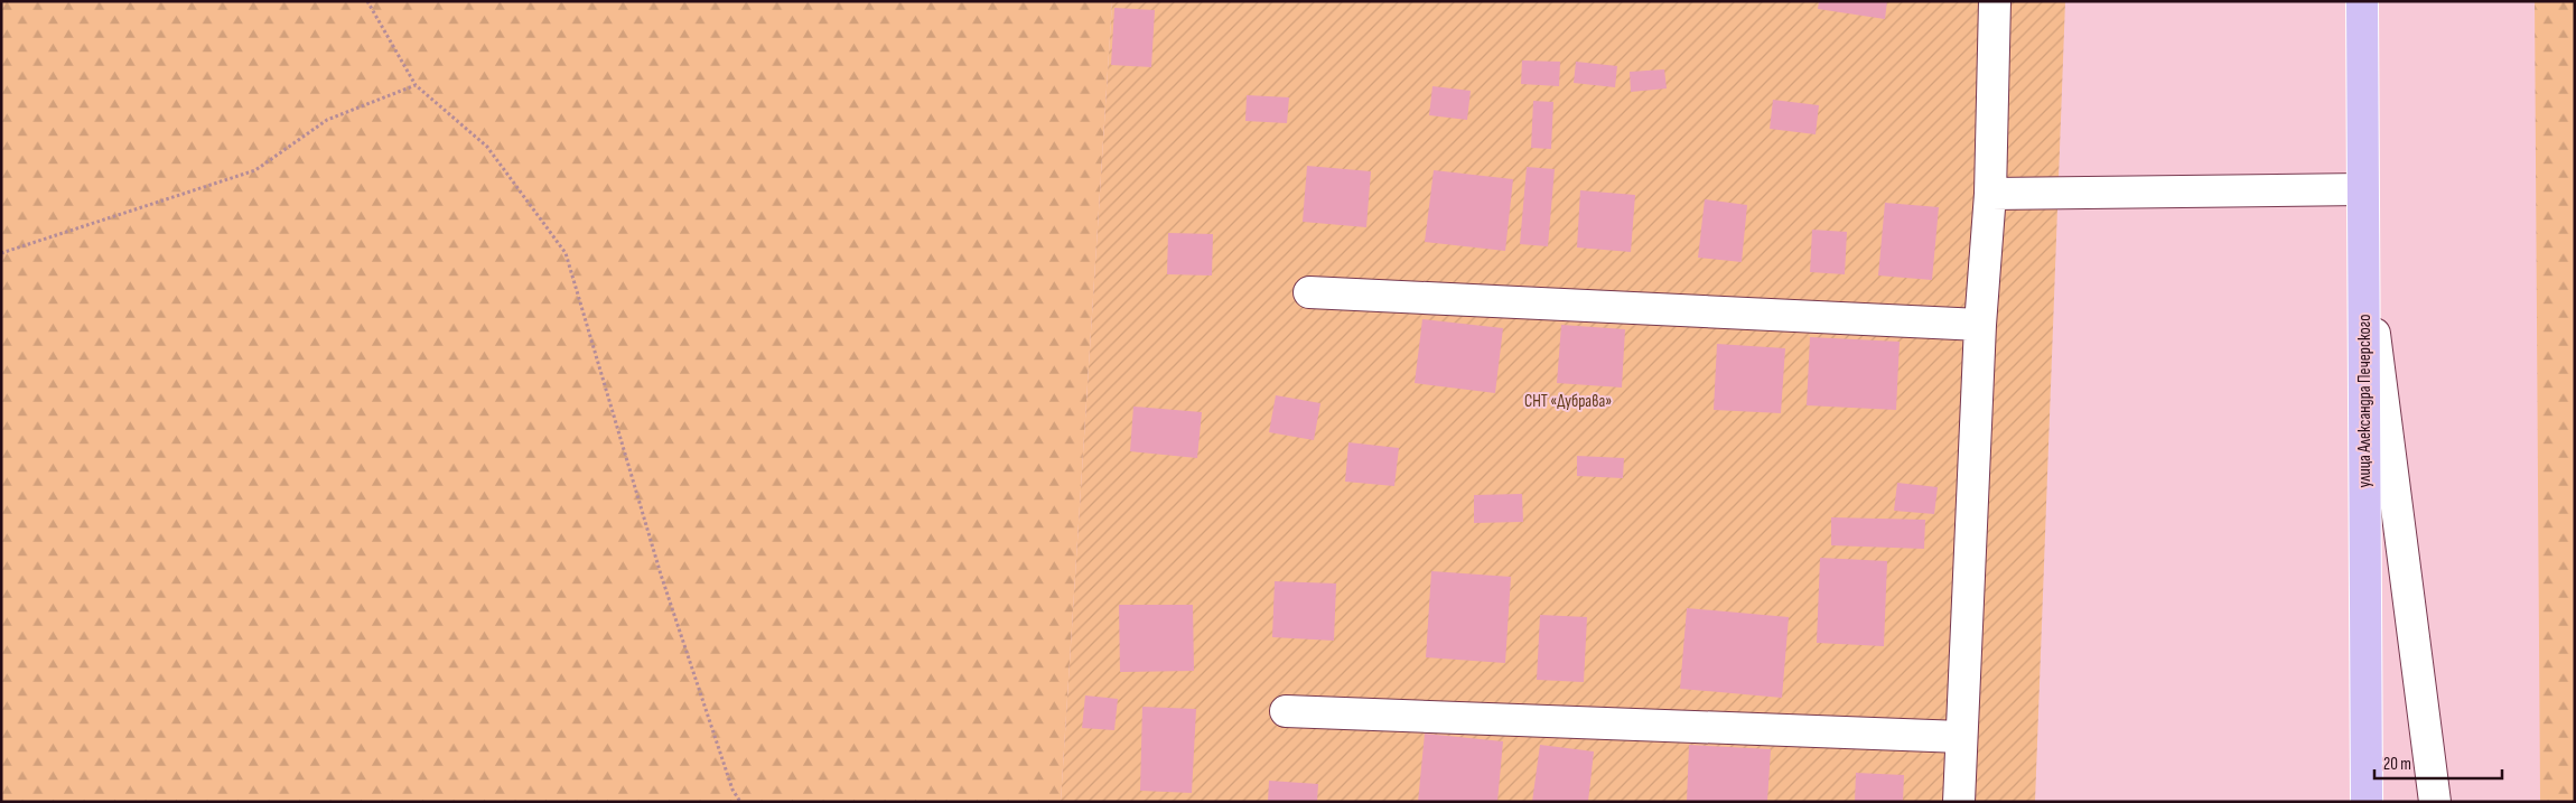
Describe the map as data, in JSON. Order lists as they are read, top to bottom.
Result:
{
  "streets": {
    "main road": ["улица Александра Печерского"]
  },
  "parks": ["СНТ «Дубрава»"],
  "scale_bar": "20 m"
}
